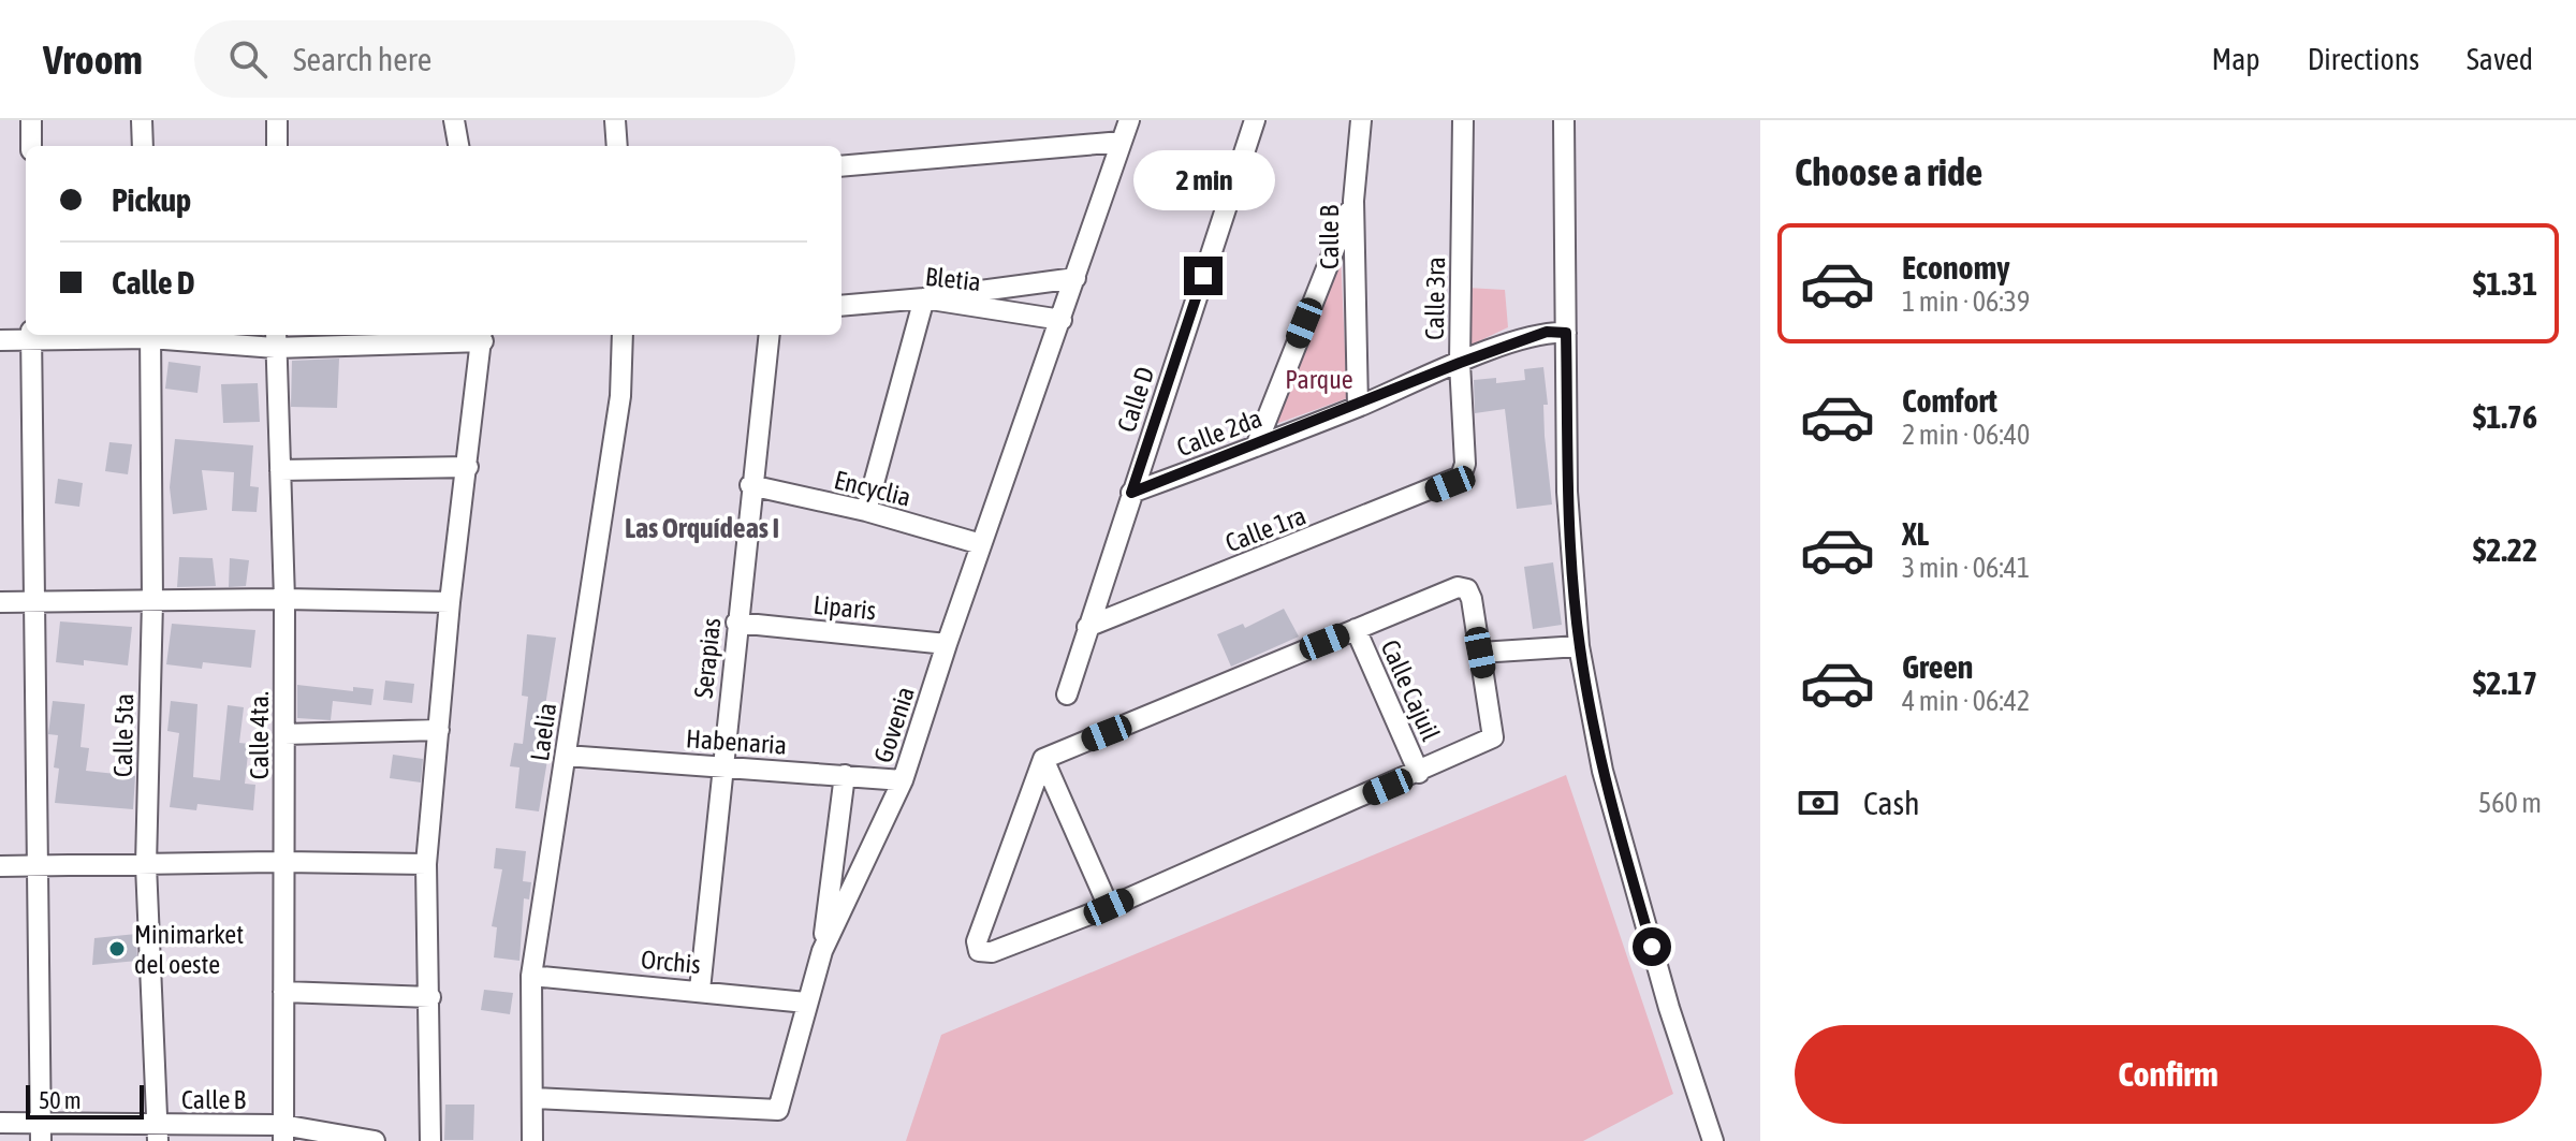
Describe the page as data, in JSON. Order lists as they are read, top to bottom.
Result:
{
  "streets": {
    "street": [
      "Calle B",
      "Bletia",
      "Calle 3ra",
      "Calle D",
      "Calle 2da",
      "Encyclia",
      "Calle 1ra",
      "Liparis",
      "Serapias",
      "Calle Cajuil",
      "Govenia",
      "Laelia",
      "Calle 5ta",
      "Calle 4ta.",
      "Habenaria",
      "Orchis"
    ]
  },
  "crossings": [
    ["Calle B", "Calle 2da"],
    ["Calle B", "Calle 5ta"],
    ["Calle B", "Calle 4ta."],
    ["Bletia", "Govenia"],
    ["Calle 3ra", "Calle 2da"],
    ["Calle 3ra", "Calle 1ra"],
    ["Calle D", "Calle 2da"],
    ["Calle D", "Calle 1ra"],
    ["Encyclia", "Serapias"],
    ["Encyclia", "Govenia"],
    ["Liparis", "Serapias"],
    ["Liparis", "Govenia"],
    ["Serapias", "Habenaria"],
    ["Serapias", "Orchis"],
    ["Govenia", "Laelia"],
    ["Govenia", "Habenaria"],
    ["Govenia", "Orchis"],
    ["Laelia", "Habenaria"],
    ["Laelia", "Orchis"]
  ],
  "districts": ["Las Orquídeas I"],
  "parks": ["Parque"],
  "places": ["Minimarket del oeste"],
  "scale_bar": "50 m",
  "page": {
    "header": "Vroom",
    "search": "Search here",
    "nav": ["Map", "Directions", "Saved"],
    "heading": "Choose a ride",
    "banner": ["Pickup", "Calle D"],
    "bubble": "2 min",
    "list": [
      {
        "name": "Economy",
        "note": "1 min · 06:39",
        "value": "$1.31"
      },
      {
        "name": "Comfort",
        "note": "2 min · 06:40",
        "value": "$1.76"
      },
      {
        "name": "XL",
        "note": "3 min · 06:41",
        "value": "$2.22"
      },
      {
        "name": "Green",
        "note": "4 min · 06:42",
        "value": "$2.17"
      }
    ],
    "pay": ["Cash", "560 m"],
    "buttons": "Confirm",
    "scale": "50 m"
  }
}
